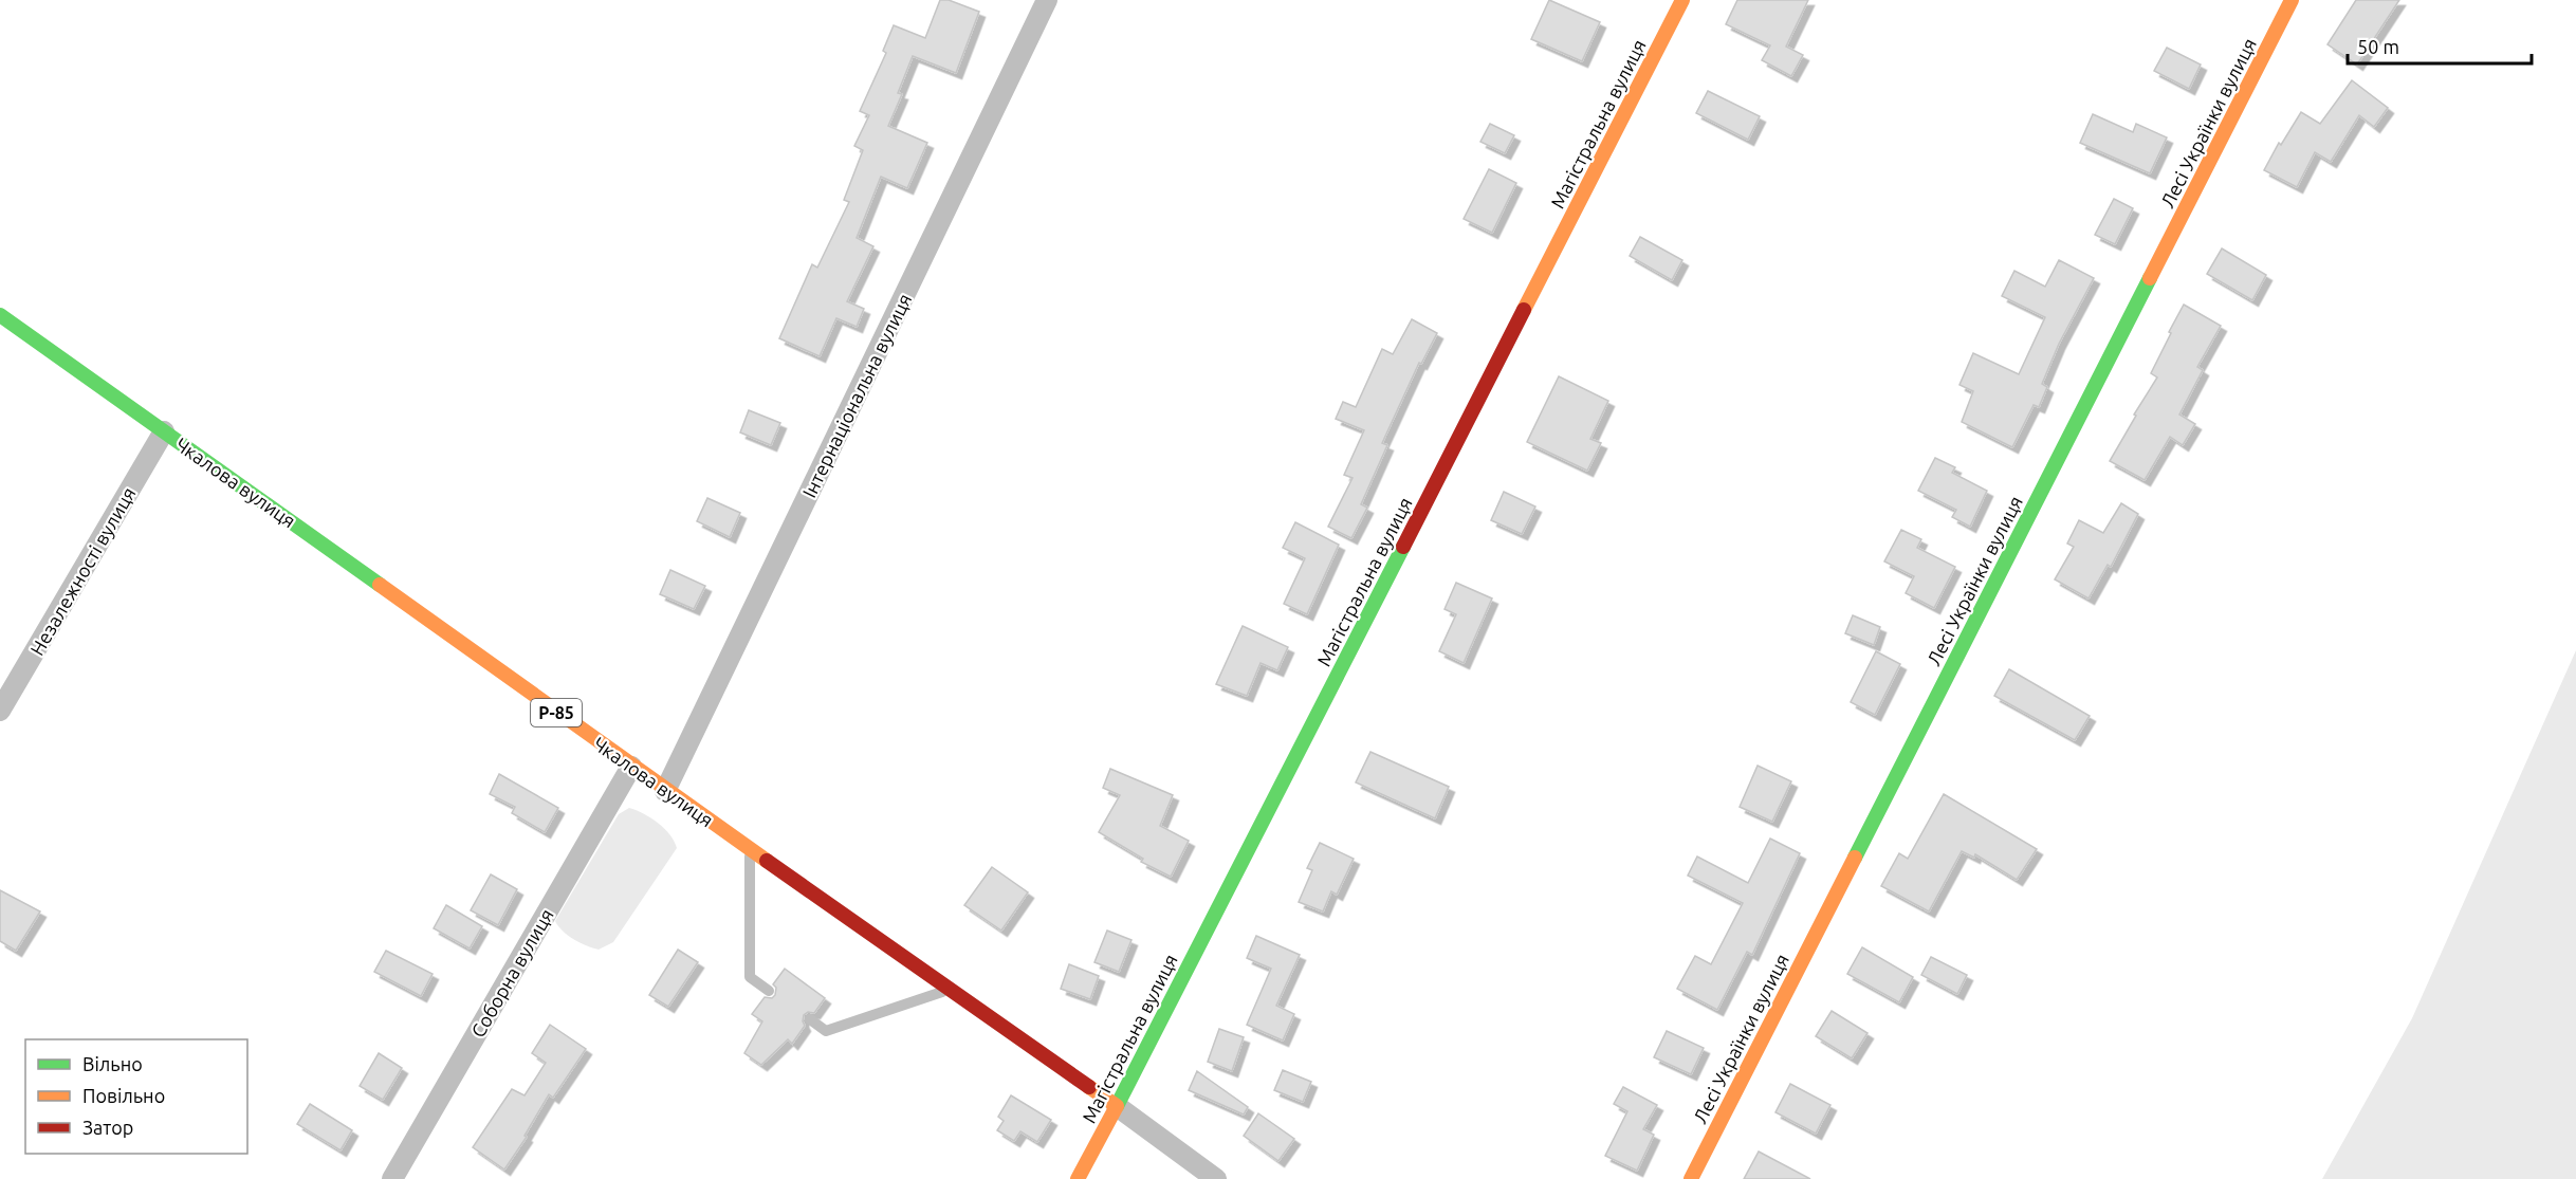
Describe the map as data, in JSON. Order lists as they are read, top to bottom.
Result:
{
  "streets": {
    "main road": [
      "Лесі Українки вулиця",
      "Магістральна вулиця",
      "Чкалова вулиця",
      "Р-85"
    ],
    "street": ["Інтернаціональна вулиця", "Незалежності вулиця", "Соборна вулиця"]
  },
  "crossings": [
    ["Магістральна вулиця", "Чкалова вулиця"],
    ["Інтернаціональна вулиця", "Чкалова вулиця"],
    ["Чкалова вулиця", "Незалежності вулиця"],
    ["Чкалова вулиця", "Соборна вулиця"]
  ],
  "legend": ["Вільно", "Повільно", "Затор"],
  "scale_bar": "50 m"
}
